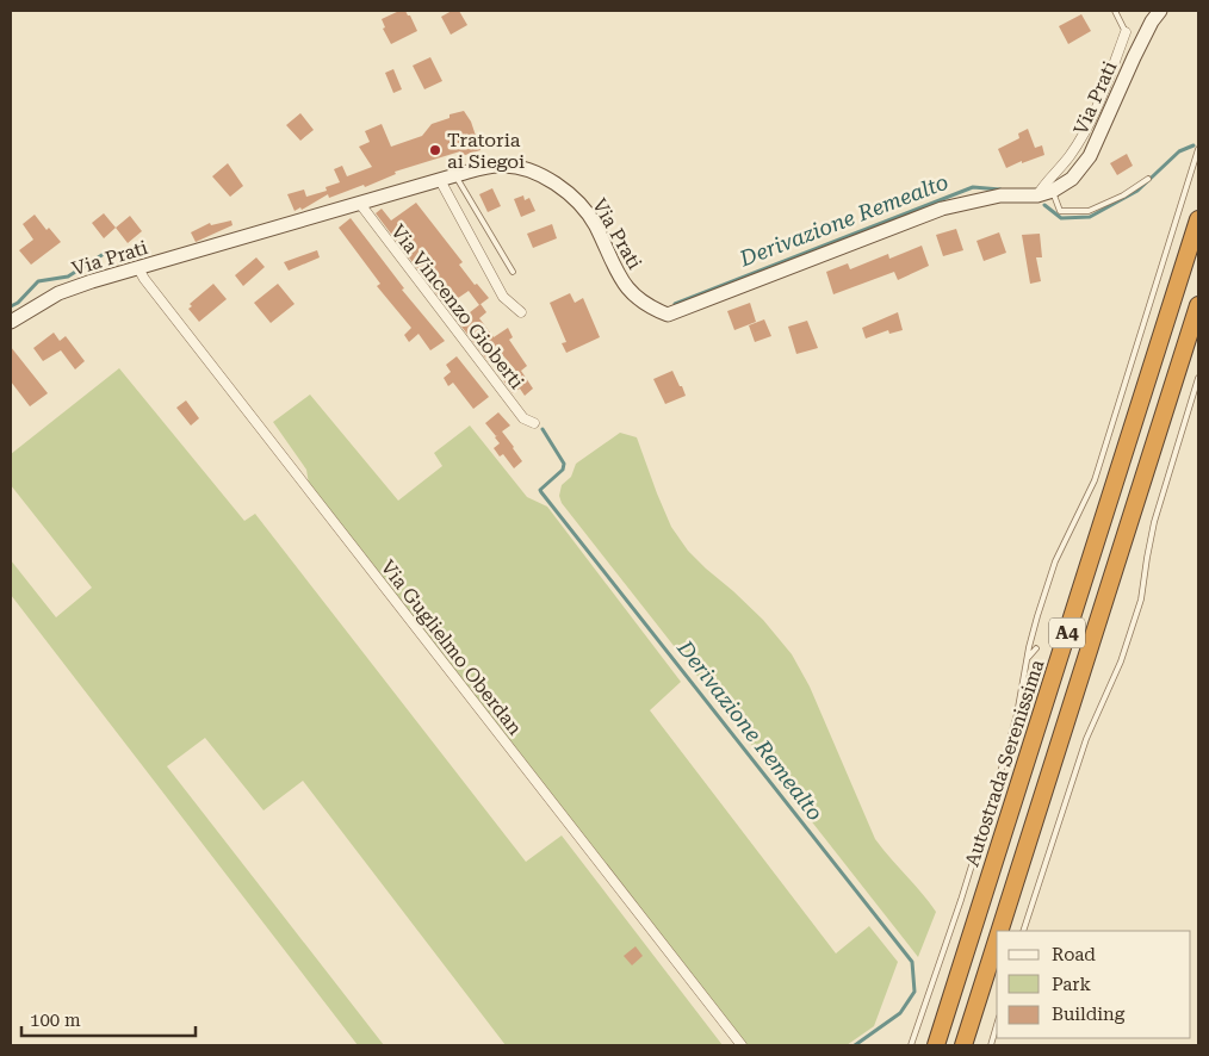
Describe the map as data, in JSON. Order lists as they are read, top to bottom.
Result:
{
  "streets": {
    "highway": ["A4", "Autostrada Serenissima"],
    "street": ["Via Prati", "Via Vincenzo Gioberti", "Via Guglielmo Oberdan"]
  },
  "crossings": [
    ["Via Prati", "Via Vincenzo Gioberti"],
    ["Via Prati", "Via Guglielmo Oberdan"]
  ],
  "water": ["Derivazione Remealto"],
  "places": ["Tratoria ai Siegoi"],
  "legend": ["Road", "Park", "Building"],
  "scale_bar": "100 m"
}
